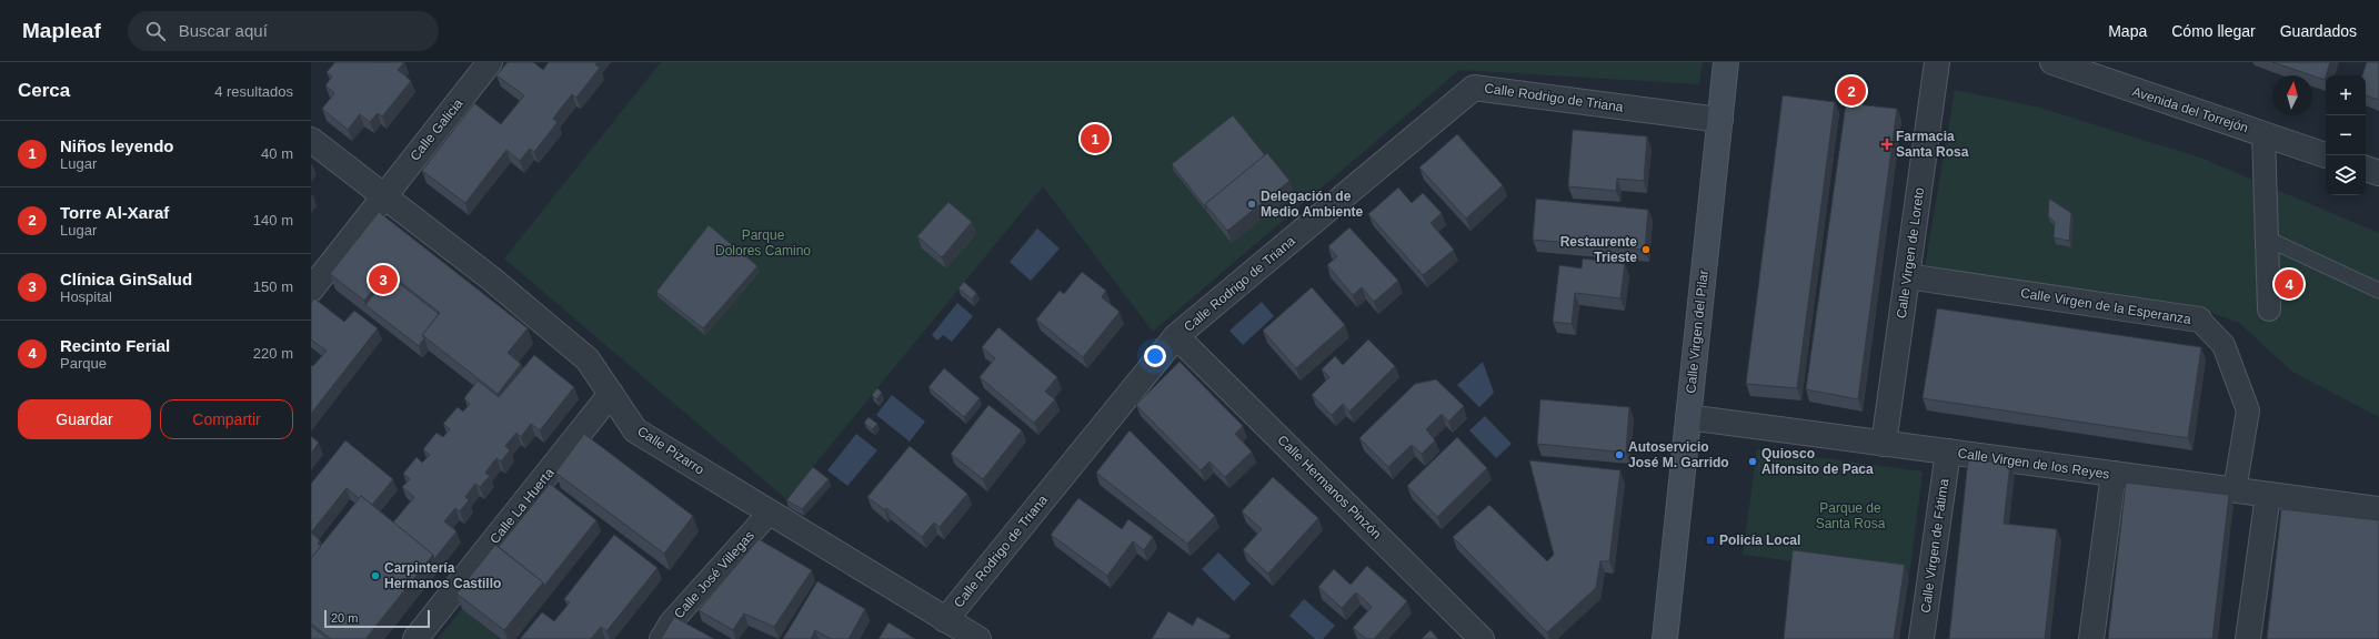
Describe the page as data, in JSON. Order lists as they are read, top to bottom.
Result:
{
  "streets": {
    "main road": ["Calle Virgen del Pilar"],
    "street": [
      "Calle Rodrigo de Triana",
      "Avenida del Torrejón",
      "Calle Galicia",
      "Calle Virgen de Loreto",
      "Calle Virgen de la Esperanza",
      "Calle Pizarro",
      "Calle Virgen de los Reyes",
      "Calle Hermanos Pinzón",
      "Calle La Huerta",
      "Calle Virgen de Fátima",
      "Calle José Villegas"
    ]
  },
  "crossings": [
    ["Calle Rodrigo de Triana", "Calle Virgen del Pilar"],
    ["Calle Rodrigo de Triana", "Calle Pizarro"],
    ["Calle Rodrigo de Triana", "Calle Hermanos Pinzón"],
    ["Calle Galicia", "Calle Pizarro"],
    ["Calle Virgen de Loreto", "Calle Virgen de la Esperanza"],
    ["Calle Virgen de Loreto", "Calle Virgen de los Reyes"],
    ["Calle Virgen de la Esperanza", "Calle Virgen de los Reyes"],
    ["Calle Virgen del Pilar", "Calle Virgen de los Reyes"],
    ["Calle Pizarro", "Calle La Huerta"],
    ["Calle Pizarro", "Calle José Villegas"],
    ["Calle Virgen de los Reyes", "Calle Virgen de Fátima"]
  ],
  "parks": ["Parque Dolores Camino", "Parque de Santa Rosa"],
  "places": {
    "health": ["Farmacia Santa Rosa"],
    "other": [
      "Delegación de Medio Ambiente",
      "Restaurente Trieste",
      "Autoservicio José M. Garrido",
      "Quiosco Alfonsito de Paca",
      "Carpintería Hermanos Castillo"
    ],
    "transit": ["Policía Local"]
  },
  "scale_bar": "20 m",
  "north": "top",
  "page": {
    "header": "Mapleaf",
    "search": "Buscar aquí",
    "nav": ["Mapa", "Cómo llegar", "Guardados"],
    "heading": ["Cerca", "4 resultados"],
    "pins": [
      "2",
      "1",
      "3",
      "4"
    ],
    "map_buttons": ["+", "−"],
    "list": [
      {
        "mark": "1",
        "name": "Niños leyendo",
        "note": "Lugar",
        "value": "40 m"
      },
      {
        "mark": "2",
        "name": "Torre Al-Xaraf",
        "note": "Lugar",
        "value": "140 m"
      },
      {
        "mark": "3",
        "name": "Clínica GinSalud",
        "note": "Hospital",
        "value": "150 m"
      },
      {
        "mark": "4",
        "name": "Recinto Ferial",
        "note": "Parque",
        "value": "220 m"
      }
    ],
    "buttons": ["Guardar", "Compartir"],
    "scale": "20 m"
  }
}
